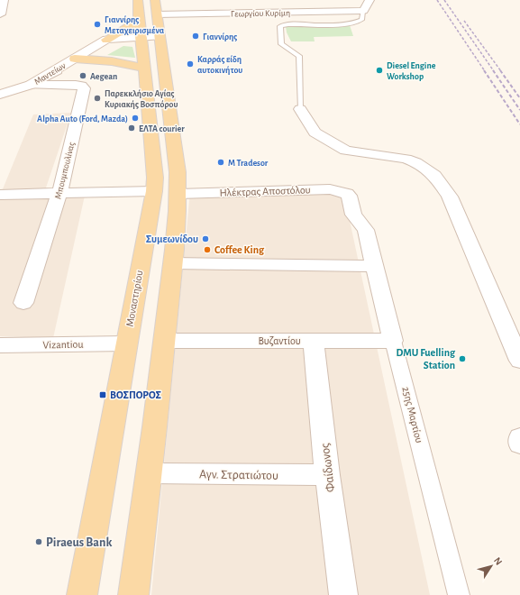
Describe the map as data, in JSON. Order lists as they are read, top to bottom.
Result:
{
  "streets": {
    "main road": ["Μαντείων", "Μοναστηρίου"],
    "street": [
      "Γεωργίου Κυρίμη",
      "Μπουμπουλίνας",
      "Ηλέκτρας Αποστόλου",
      "Βυζαντίου",
      "Vizantiou",
      "25ης Μαρτίου",
      "Φαίδωνος",
      "Αγν. Στρατιώτου"
    ]
  },
  "crossings": [
    ["Γεωργίου Κυρίμη", "Μοναστηρίου"],
    ["Μαντείων", "Μπουμπουλίνας"],
    ["Μαντείων", "Μοναστηρίου"],
    ["Ηλέκτρας Αποστόλου", "Μοναστηρίου"],
    ["Ηλέκτρας Αποστόλου", "25ης Μαρτίου"],
    ["Μοναστηρίου", "Βυζαντίου"],
    ["Μοναστηρίου", "Vizantiou"],
    ["Μοναστηρίου", "Αγν. Στρατιώτου"],
    ["Βυζαντίου", "25ης Μαρτίου"],
    ["Βυζαντίου", "Φαίδωνος"],
    ["Φαίδωνος", "Αγν. Στρατιώτου"]
  ],
  "places": {
    "other": [
      "Γιαννίρης Μεταχειρισμένα",
      "Γιαννίρης",
      "Καρράς είδη αυτοκινήτου",
      "Diesel Engine Workshop",
      "Aegean",
      "Παρεκκλήσιο Αγίας Κυριακής Βοσπόρου",
      "Alpha Auto (Ford, Mazda)",
      "ΕΛΤΑ courier",
      "M Tradesor",
      "Συμεωνίδου",
      "Coffee King",
      "DMU Fuelling Station",
      "Piraeus Bank"
    ],
    "transit": ["ΒΟΣΠΟΡΟΣ"]
  },
  "north": "top right"
}
